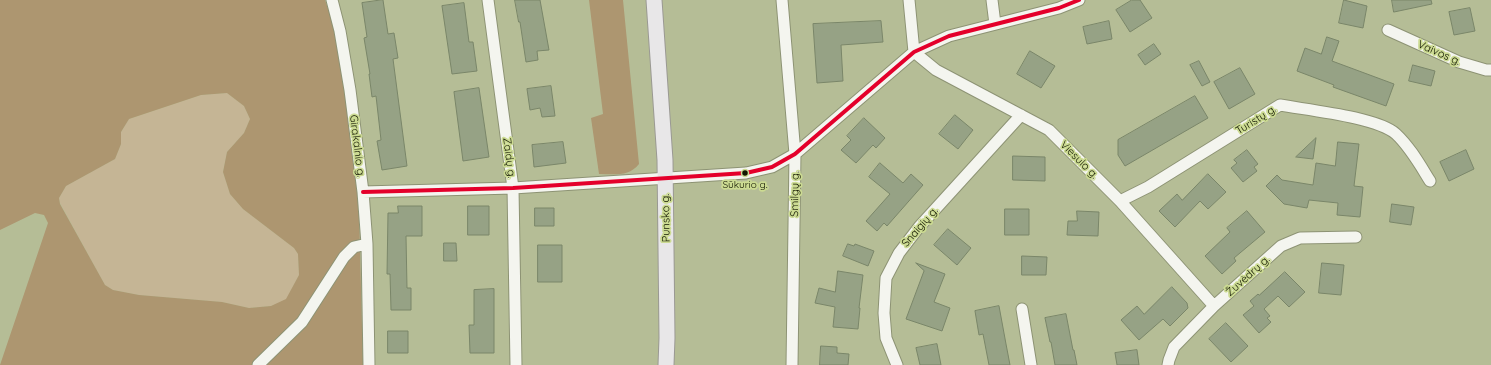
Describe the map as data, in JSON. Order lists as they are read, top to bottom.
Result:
{
  "streets": {
    "main road": ["Punsko g."],
    "street": [
      "Vaivos g.",
      "Turistų g.",
      "Girakalnio g.",
      "Zaidų g.",
      "Viesulo g.",
      "Smilgų g.",
      "Snaigių g.",
      "Žuvėdrų g."
    ]
  },
  "crossings": [
    ["Turistų g.", "Viesulo g."],
    ["Viesulo g.", "Snaigių g."],
    ["Viesulo g.", "Žuvėdrų g."]
  ],
  "places": ["Sūkurio g."]
}
